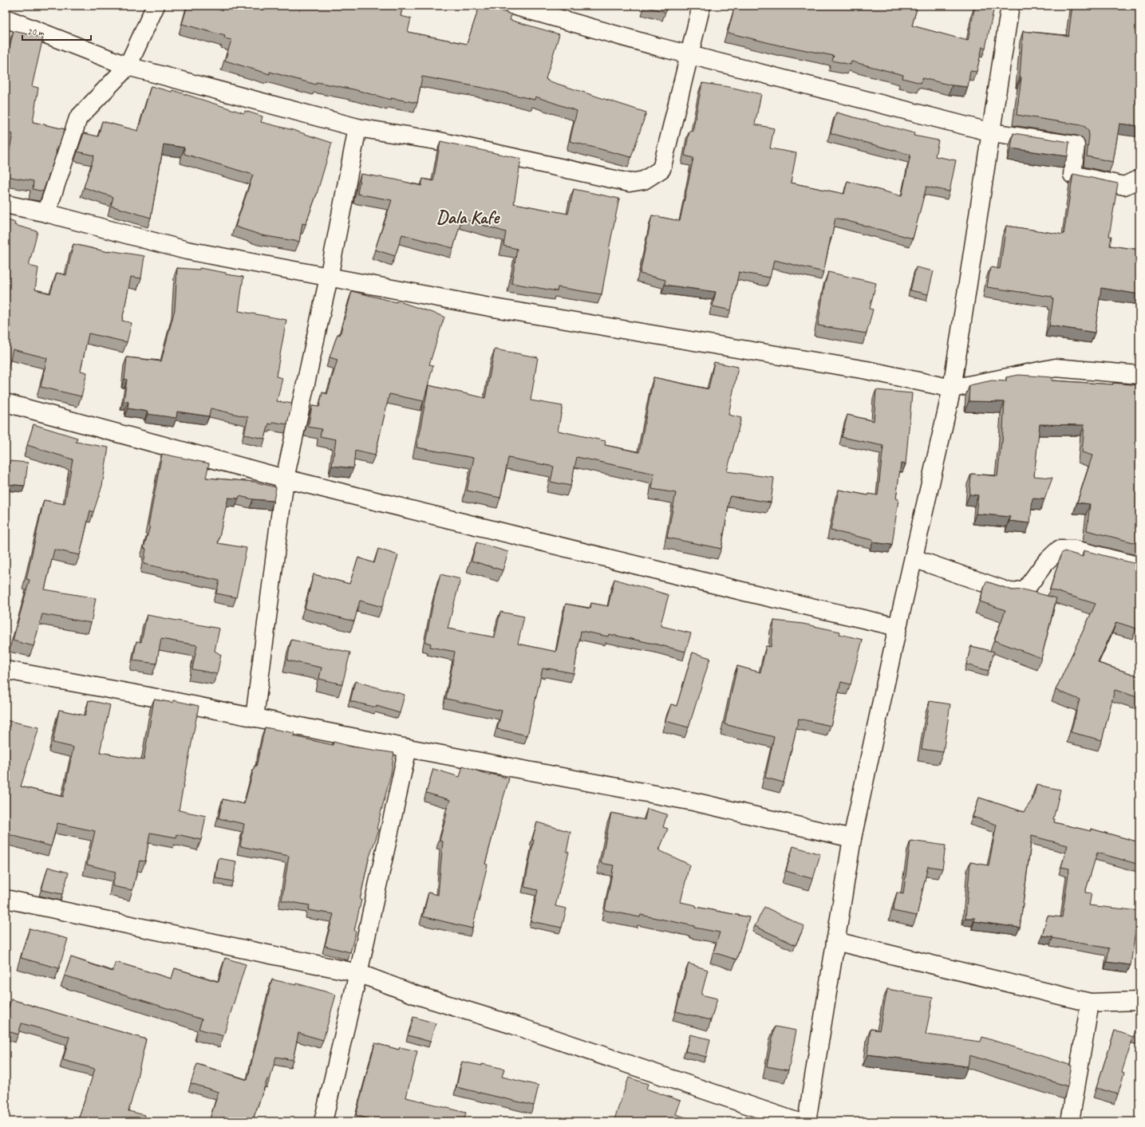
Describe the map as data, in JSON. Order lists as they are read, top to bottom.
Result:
{
  "districts": ["Dala Kafe"],
  "scale_bar": "20 m"
}
